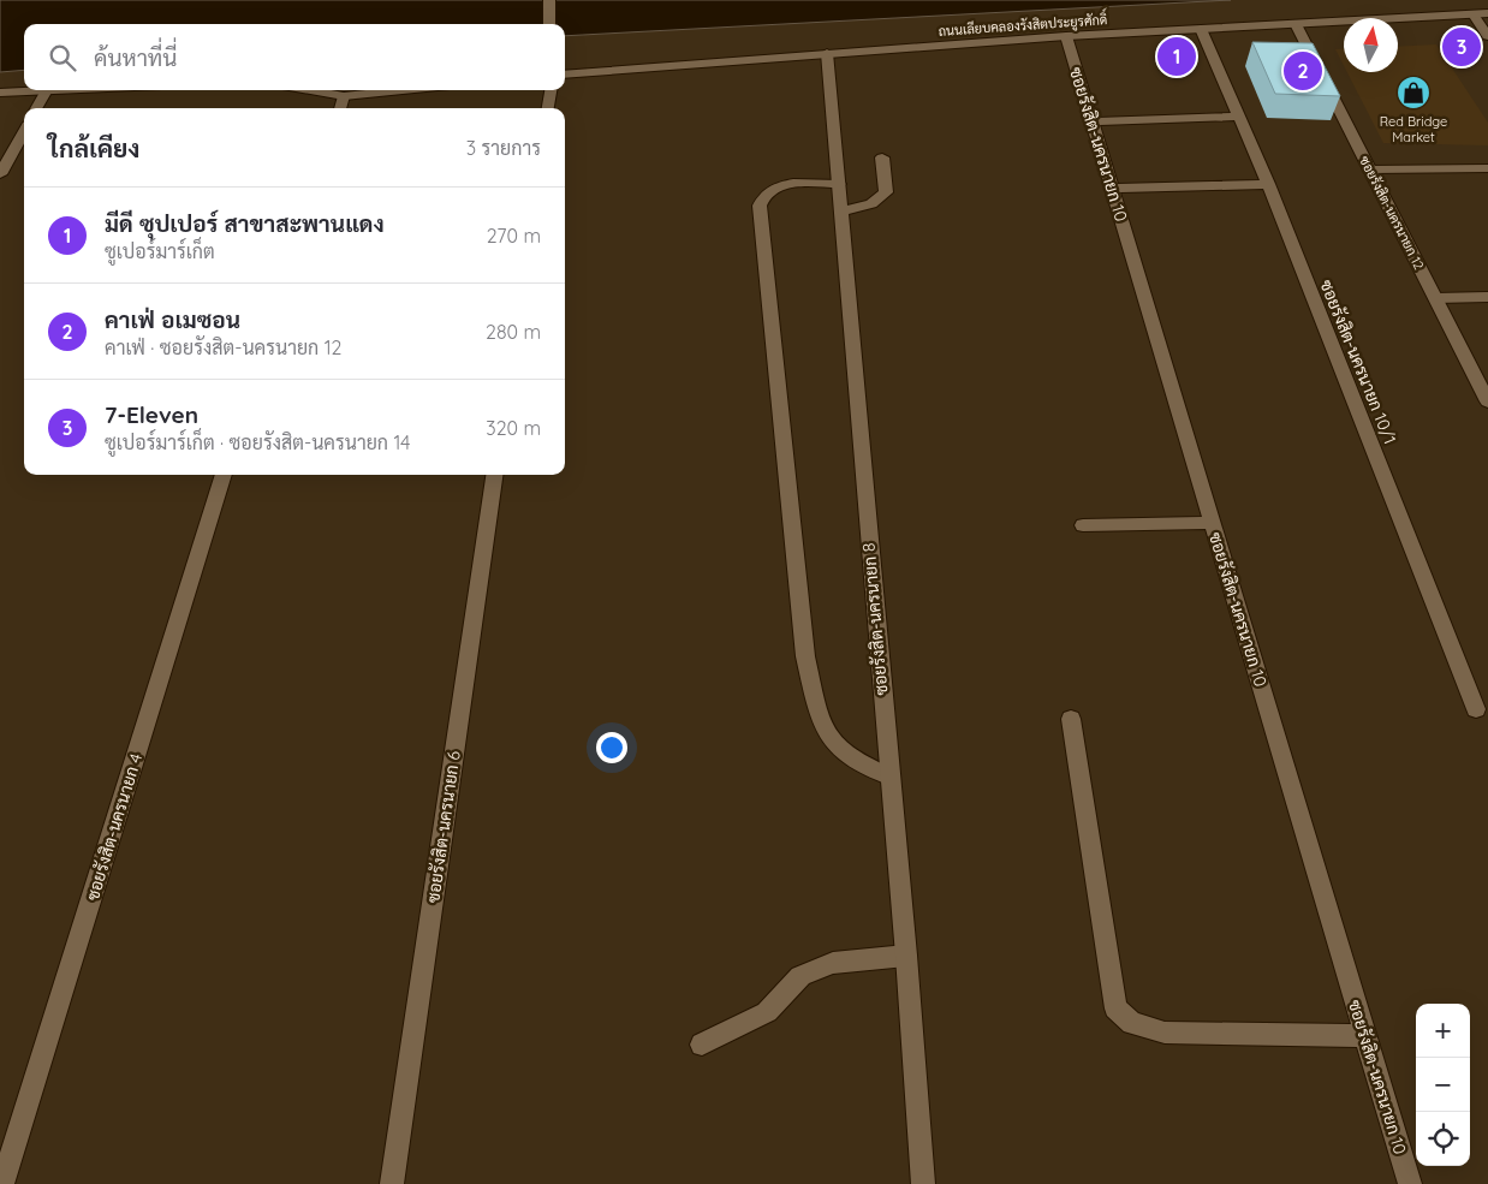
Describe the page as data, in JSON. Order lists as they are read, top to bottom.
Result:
{
  "streets": {
    "street": [
      "ถนนเลียบคลองรังสิตประยูรศักดิ์",
      "ซอยรังสิต-นครนายก 10",
      "ซอยรังสิต-นครนายก 12",
      "ซอยรังสิต-นครนายก 10/1",
      "ซอยรังสิต-นครนายก 8",
      "ซอยรังสิต-นครนายก 4",
      "ซอยรังสิต-นครนายก 6"
    ]
  },
  "crossings": [
    ["ถนนเลียบคลองรังสิตประยูรศักดิ์", "ซอยรังสิต-นครนายก 10"],
    ["ถนนเลียบคลองรังสิตประยูรศักดิ์", "ซอยรังสิต-นครนายก 12"],
    ["ถนนเลียบคลองรังสิตประยูรศักดิ์", "ซอยรังสิต-นครนายก 10/1"],
    ["ถนนเลียบคลองรังสิตประยูรศักดิ์", "ซอยรังสิต-นครนายก 8"]
  ],
  "places": {
    "shop": ["Red Bridge Market"]
  },
  "north": "top",
  "page": {
    "search": "ค้นหาที่นี่",
    "pins": ["3", "1", "2"],
    "heading": ["ใกล้เคียง", "3 รายการ"],
    "list": [
      {
        "mark": "1",
        "name": "มีดี ซุปเปอร์ สาขาสะพานแดง",
        "note": "ซูเปอร์มาร์เก็ต",
        "value": "270 m"
      },
      {
        "mark": "2",
        "name": "คาเฟ่ อเมซอน",
        "note": "คาเฟ่ · ซอยรังสิต-นครนายก 12",
        "value": "280 m"
      },
      {
        "mark": "3",
        "name": "7-Eleven",
        "note": "ซูเปอร์มาร์เก็ต · ซอยรังสิต-นครนายก 14",
        "value": "320 m"
      }
    ],
    "map_buttons": ["+", "−"]
  }
}
